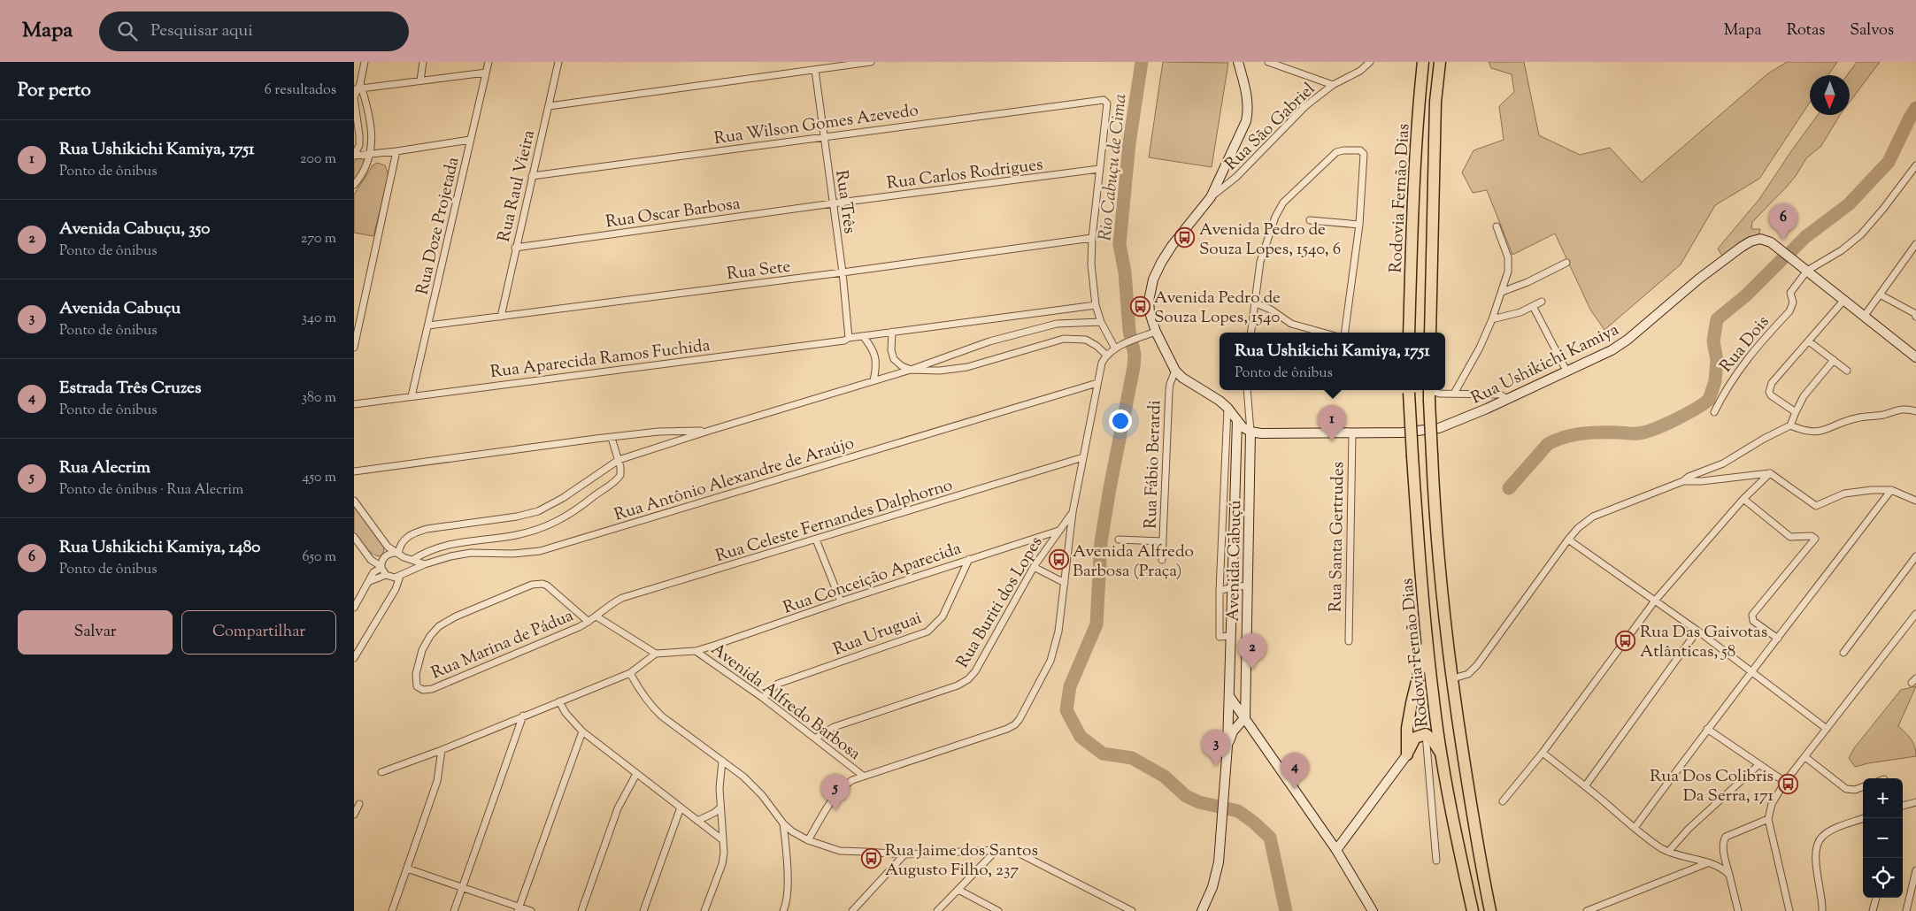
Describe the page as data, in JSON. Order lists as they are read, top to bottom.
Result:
{
  "streets": {
    "highway": ["Rodovia Fernão Dias"],
    "main road": ["Rua Ushikichi Kamiya", "Avenida Cabuçú"],
    "street": [
      "Rua Wilson Gomes Azevedo",
      "Rua São Gabriel",
      "Rua Carlos Rodrigues",
      "Rua Raul Vieira",
      "Rua Três",
      "Rua Oscar Barbosa",
      "Rua Doze Projetada",
      "Rua Sete",
      "Rua Dois",
      "Rua Aparecida Ramos Fuchida",
      "Rua Fábio Berardi",
      "Rua Antônio Alexandre de Araújo",
      "Rua Celeste Fernandes Dalphorno",
      "Rua Santa Gertrudes",
      "Rua Conceição Aparecida",
      "Rua Buriti dos Lopes",
      "Rua Uruguai",
      "Rua Marina de Pádua",
      "Avenida Alfredo Barbosa"
    ]
  },
  "crossings": [
    ["Rua Wilson Gomes Azevedo", "Rua Carlos Rodrigues"],
    ["Rua Wilson Gomes Azevedo", "Rua Raul Vieira"],
    ["Rua Wilson Gomes Azevedo", "Rua Três"],
    ["Rua Carlos Rodrigues", "Rua Três"],
    ["Rua Carlos Rodrigues", "Rua Oscar Barbosa"],
    ["Rua Raul Vieira", "Rua Oscar Barbosa"],
    ["Rua Raul Vieira", "Rua Sete"],
    ["Rua Três", "Rua Oscar Barbosa"],
    ["Rua Três", "Rua Sete"],
    ["Rua Três", "Rua Aparecida Ramos Fuchida"],
    ["Rua Doze Projetada", "Rua Sete"],
    ["Rua Doze Projetada", "Rua Aparecida Ramos Fuchida"],
    ["Rua Dois", "Rua Ushikichi Kamiya"],
    ["Rua Ushikichi Kamiya", "Rua Santa Gertrudes"],
    ["Rua Ushikichi Kamiya", "Avenida Cabuçú"],
    ["Rua Antônio Alexandre de Araújo", "Avenida Alfredo Barbosa"],
    ["Rua Celeste Fernandes Dalphorno", "Rua Marina de Pádua"],
    ["Rua Celeste Fernandes Dalphorno", "Avenida Alfredo Barbosa"],
    ["Rua Conceição Aparecida", "Rua Buriti dos Lopes"],
    ["Rua Conceição Aparecida", "Rua Uruguai"],
    ["Rua Conceição Aparecida", "Avenida Alfredo Barbosa"],
    ["Rua Buriti dos Lopes", "Avenida Alfredo Barbosa"],
    ["Rua Uruguai", "Avenida Alfredo Barbosa"]
  ],
  "water": ["Rio Cabuçu de Cima"],
  "places": {
    "bus stop": [
      "Avenida Pedro de Souza Lopes, 1540, 6",
      "Avenida Pedro de Souza Lopes, 1540",
      "Avenida Alfredo Barbosa (Praça)",
      "Rua Das Gaivotas Atlânticas, 58",
      "Rua Dos Colibris Da Serra, 171",
      "Rua Jaime dos Santos Augusto Filho, 237"
    ]
  },
  "north": "bottom",
  "page": {
    "header": "Mapa",
    "search": "Pesquisar aqui",
    "nav": ["Mapa", "Rotas", "Salvos"],
    "heading": ["Por perto", "6 resultados"],
    "list": [
      {
        "mark": "1",
        "name": "Rua Ushikichi Kamiya, 1751",
        "note": "Ponto de ônibus",
        "value": "200 m"
      },
      {
        "mark": "2",
        "name": "Avenida Cabuçu, 350",
        "note": "Ponto de ônibus",
        "value": "270 m"
      },
      {
        "mark": "3",
        "name": "Avenida Cabuçu",
        "note": "Ponto de ônibus",
        "value": "340 m"
      },
      {
        "mark": "4",
        "name": "Estrada Três Cruzes",
        "note": "Ponto de ônibus",
        "value": "380 m"
      },
      {
        "mark": "5",
        "name": "Rua Alecrim",
        "note": "Ponto de ônibus · Rua Alecrim",
        "value": "450 m"
      },
      {
        "mark": "6",
        "name": "Rua Ushikichi Kamiya, 1480",
        "note": "Ponto de ônibus",
        "value": "650 m"
      }
    ],
    "pins": [
      "6",
      "1",
      "2",
      "3",
      "4",
      "5"
    ],
    "popup": ["Rua Ushikichi Kamiya, 1751", "Ponto de ônibus"],
    "buttons": ["Salvar", "Compartilhar"],
    "map_buttons": ["+", "−"]
  }
}
